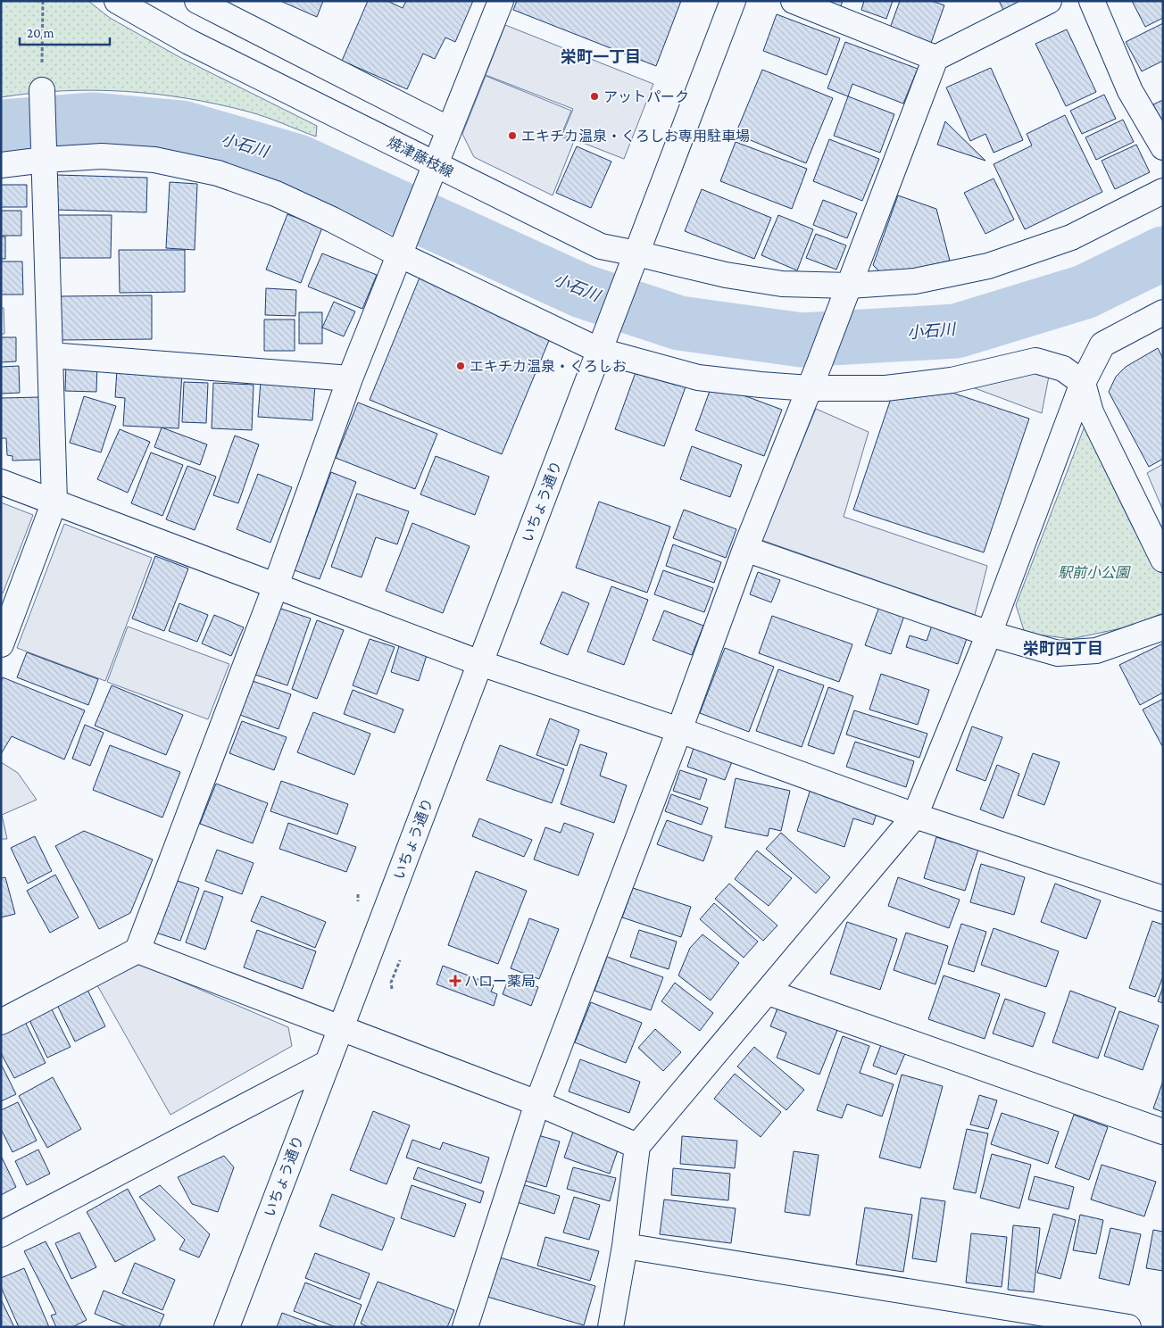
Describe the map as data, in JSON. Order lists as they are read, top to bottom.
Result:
{
  "streets": {
    "street": ["焼津藤枝線", "いちょう通り"]
  },
  "districts": ["栄町一丁目", "栄町四丁目"],
  "water": ["小石川"],
  "parks": ["駅前小公園"],
  "places": {
    "other": ["アットパーク", "エキチカ温泉・くろしお専用駐車場", "エキチカ温泉・くろしお"],
    "health": ["ハロー薬局"]
  },
  "scale_bar": "20 m"
}
